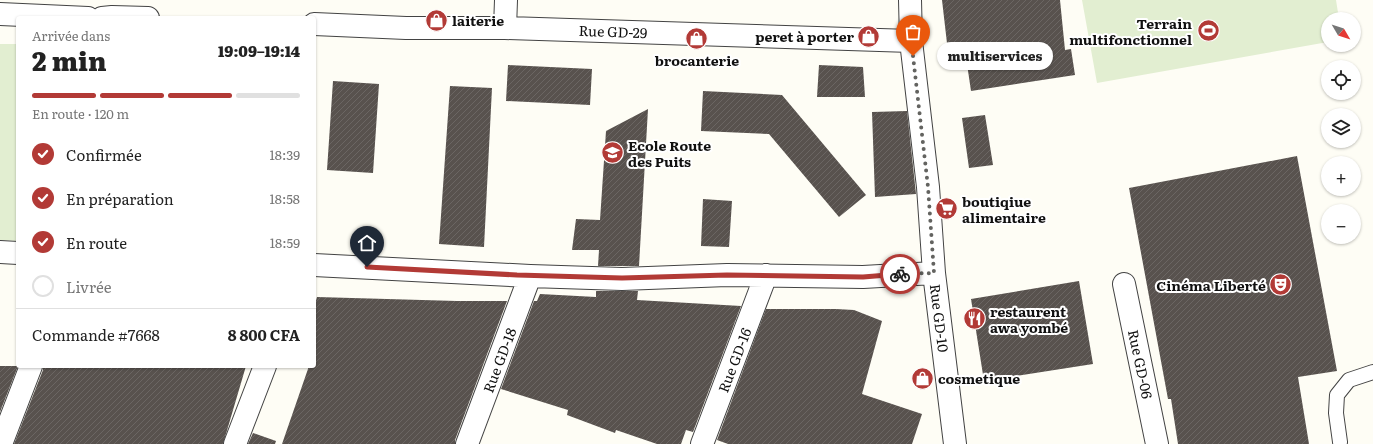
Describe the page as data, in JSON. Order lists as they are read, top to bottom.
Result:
{
  "streets": {
    "street": [
      "Rue GD-29",
      "Rue GD-10",
      "Rue GD-18",
      "Rue GD-16",
      "Rue GD-06"
    ]
  },
  "crossings": [
    ["Rue GD-29", "Rue GD-10"]
  ],
  "places": {
    "shop": [
      "laiterie",
      "peret à porter",
      "brocanterie",
      "cosmetique"
    ],
    "sports": ["Terrain multifonctionnel"],
    "other": ["multiservices"],
    "school or university": ["Ecole Route des Puits"],
    "supermarket": ["boutiqiue alimentaire"],
    "theatre": ["Cinéma Liberté"],
    "restaurant": ["restaurent awa yombé"]
  },
  "north": "bottom right",
  "page": {
    "map_buttons": ["+", "−"],
    "heading": ["2 min", "Arrivée dans", "19:09–19:14"],
    "panel": ["Commande #7668", "8 800 CFA"],
    "bubble": "multiservices",
    "bar": "En route · 120 m",
    "list": [
      ["Confirmée", "18:39"],
      ["En préparation", "18:58"],
      ["En route", "18:59"],
      "Livrée"
    ]
  }
}
